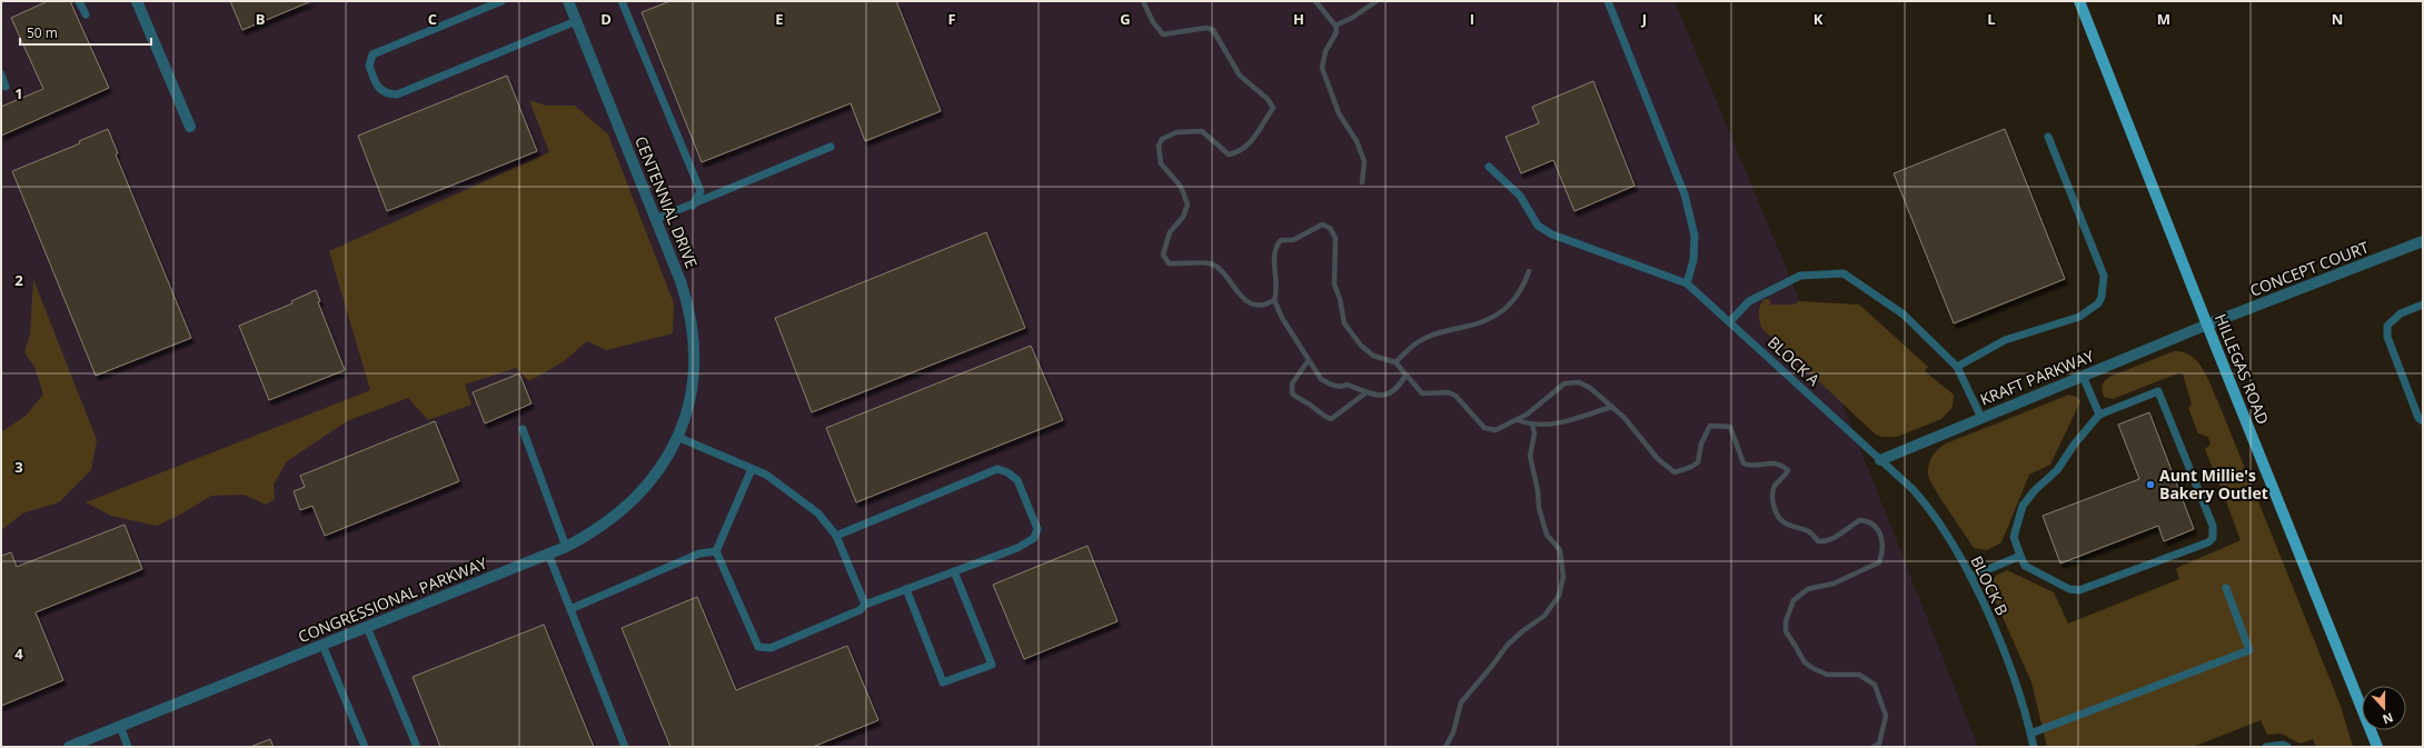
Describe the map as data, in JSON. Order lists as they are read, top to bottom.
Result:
{
  "streets": {
    "main road": ["HILLEGAS ROAD"],
    "street": [
      "CENTENNIAL DRIVE",
      "CONCEPT COURT",
      "KRAFT PARKWAY",
      "CONGRESSIONAL PARKWAY"
    ],
    "lane": ["BLOCK A", "BLOCK B"]
  },
  "crossings": [
    ["CENTENNIAL DRIVE", "CONGRESSIONAL PARKWAY"],
    ["CONCEPT COURT", "HILLEGAS ROAD"],
    ["CONCEPT COURT", "KRAFT PARKWAY"],
    ["BLOCK A", "KRAFT PARKWAY"],
    ["BLOCK A", "BLOCK B"],
    ["HILLEGAS ROAD", "KRAFT PARKWAY"],
    ["KRAFT PARKWAY", "BLOCK B"]
  ],
  "places": ["Aunt Millie's Bakery Outlet"],
  "scale_bar": "50 m",
  "north": "bottom",
  "grid": {
    "columns": [
      "B",
      "C",
      "D",
      "E",
      "F",
      "G",
      "H",
      "I",
      "J",
      "K",
      "L",
      "M",
      "N"
    ],
    "rows": [
      "1",
      "2",
      "3",
      "4"
    ]
  }
}
